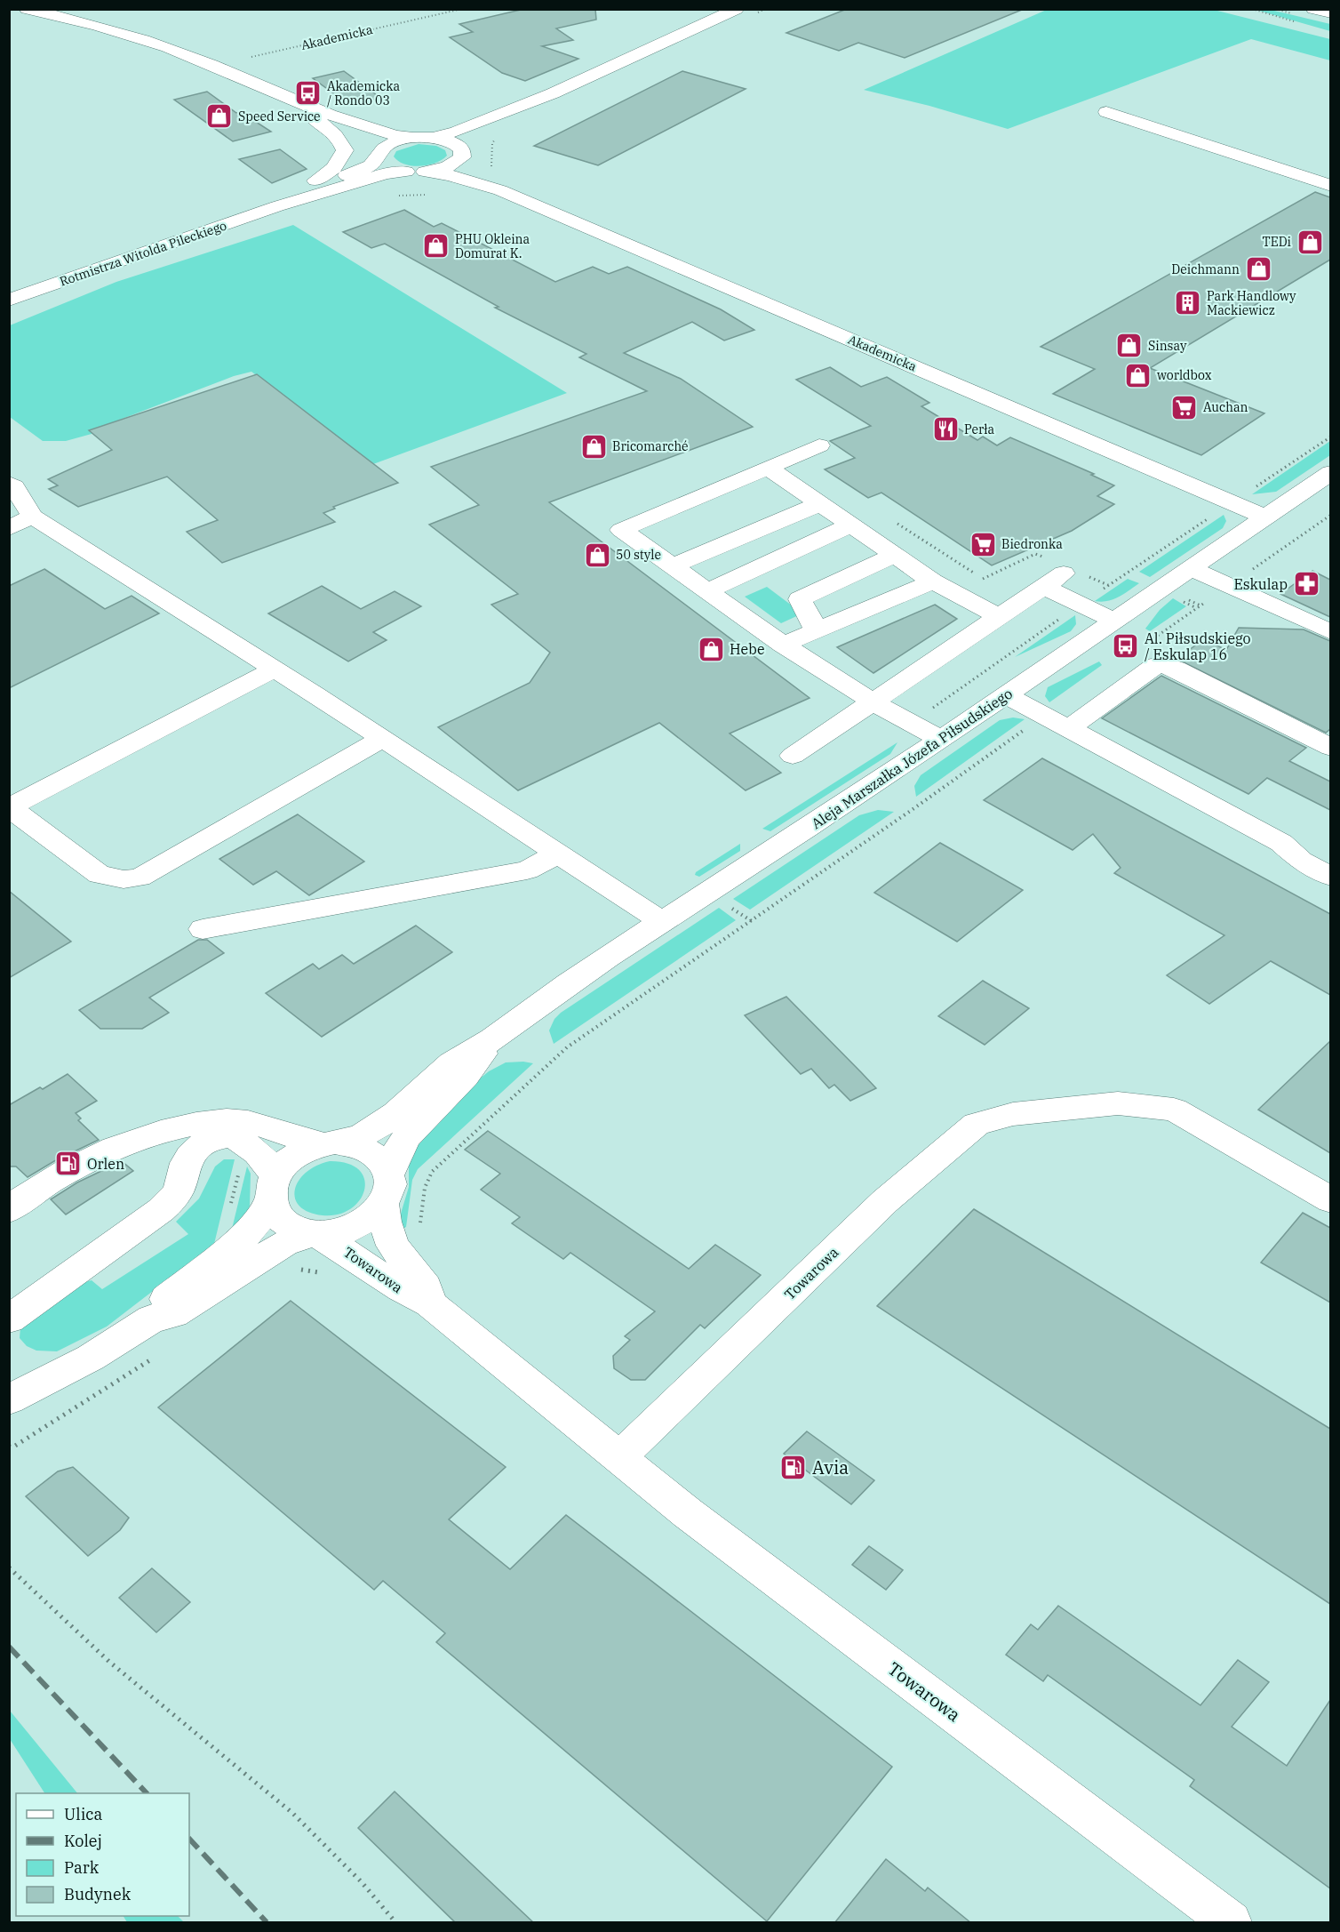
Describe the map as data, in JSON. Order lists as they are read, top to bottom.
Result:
{
  "streets": {
    "street": [
      "Akademicka",
      "Rotmistrza Witolda Pileckiego",
      "Aleja Marszałka Józefa Piłsudskiego",
      "Towarowa"
    ]
  },
  "crossings": [
    ["Akademicka", "Aleja Marszałka Józefa Piłsudskiego"],
    ["Aleja Marszałka Józefa Piłsudskiego", "Towarowa"]
  ],
  "places": {
    "bus stop": ["Akademicka / Rondo 03", "Al. Piłsudskiego / Eskulap 16"],
    "shop": [
      "Speed Service",
      "TEDi",
      "PHU Okleina Domurat K.",
      "Deichmann",
      "Sinsay",
      "worldbox",
      "Bricomarché",
      "50 style",
      "Hebe"
    ],
    "building": ["Park Handlowy Mackiewicz"],
    "supermarket": ["Auchan", "Biedronka"],
    "restaurant": ["Perła"],
    "pharmacy": ["Eskulap"],
    "fuel station": ["Orlen", "Avia"]
  },
  "legend": [
    "Ulica",
    "Kolej",
    "Park",
    "Budynek"
  ]
}
